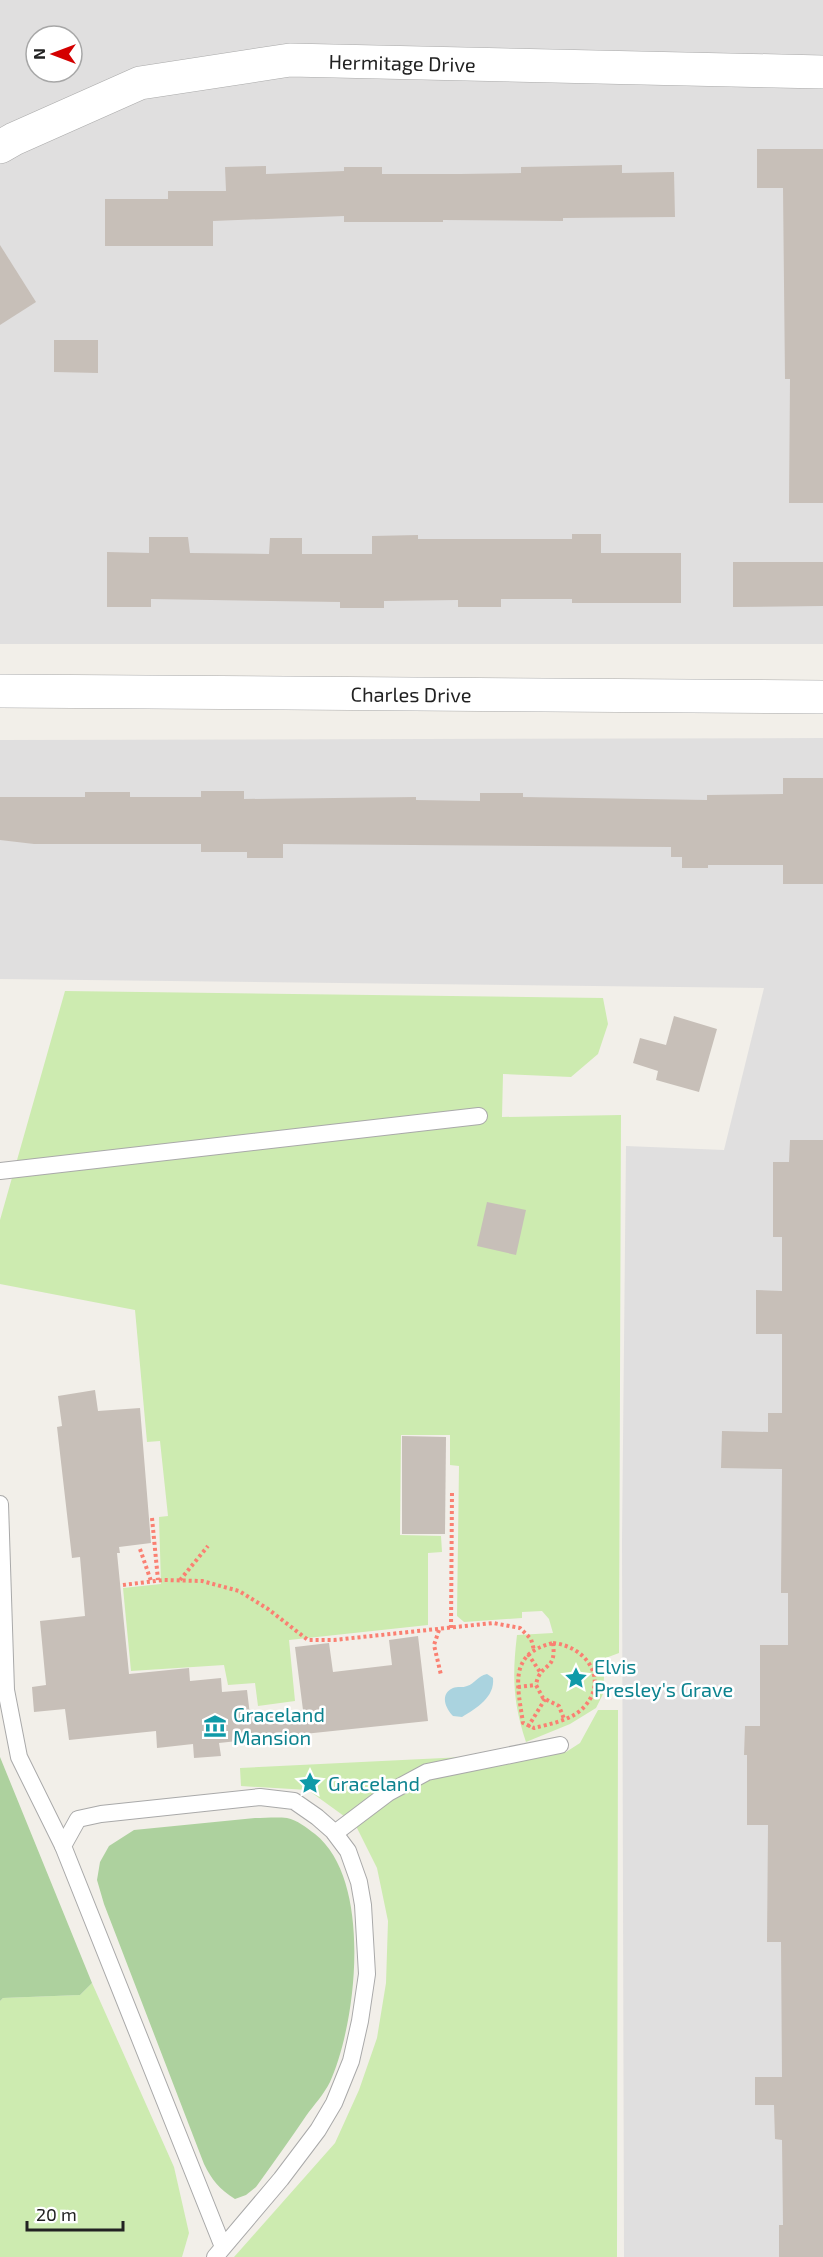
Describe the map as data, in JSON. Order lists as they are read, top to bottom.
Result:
{
  "streets": {
    "street": ["Hermitage Drive", "Charles Drive"]
  },
  "places": {
    "place": ["Elvis Presley's Grave", "Graceland"],
    "museum": ["Graceland Mansion"]
  },
  "scale_bar": "20 m",
  "north": "left"
}
